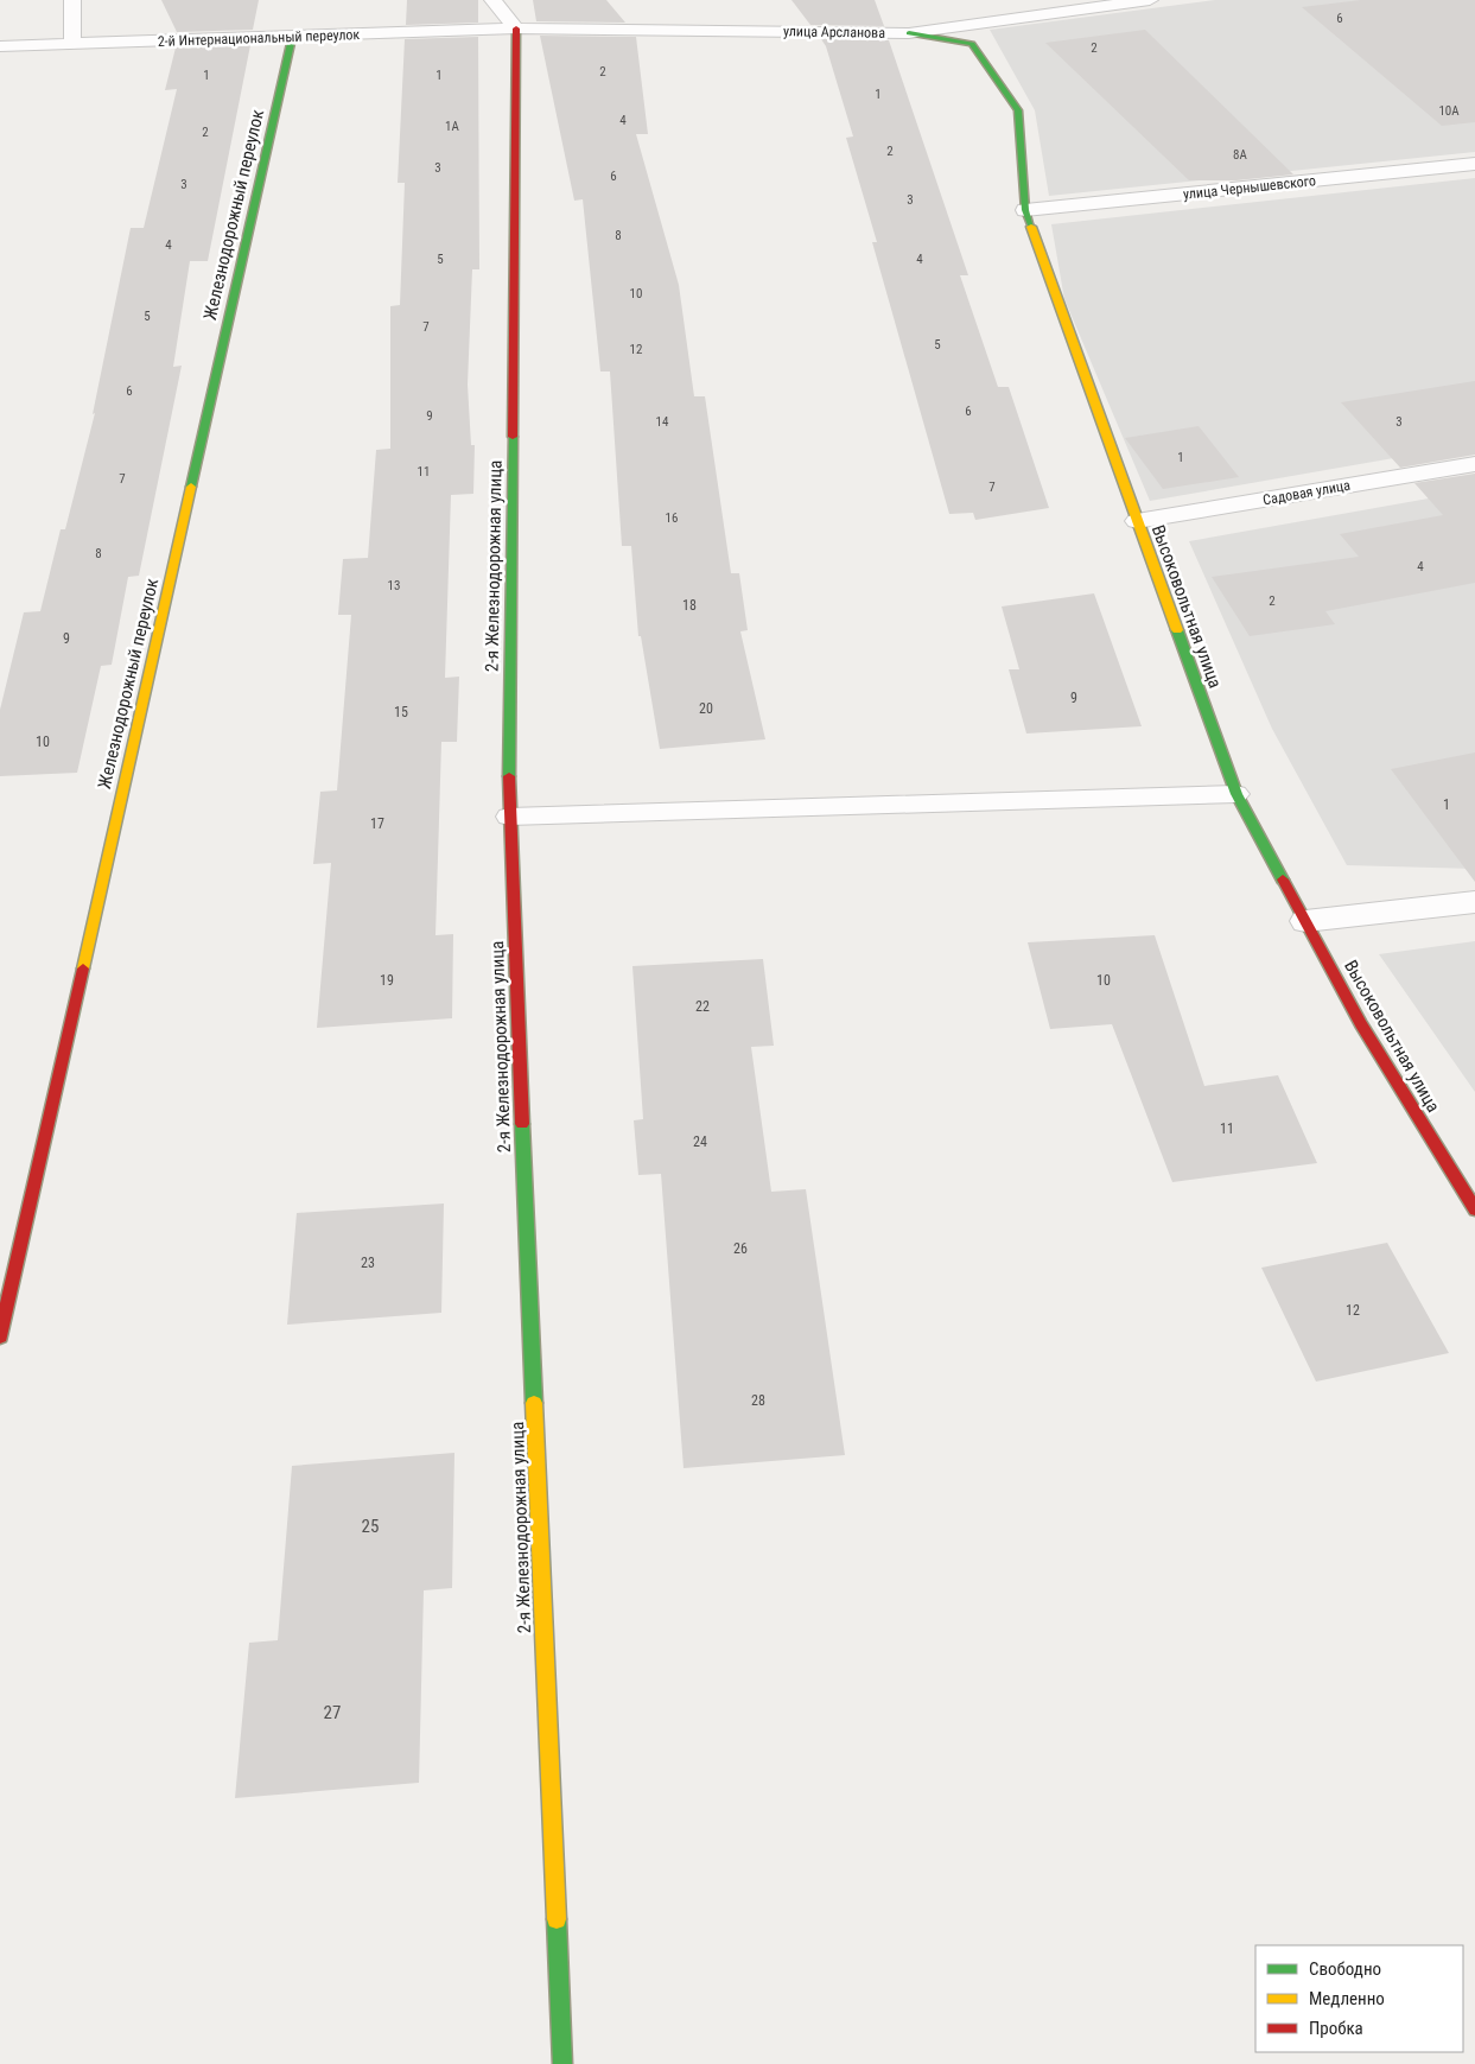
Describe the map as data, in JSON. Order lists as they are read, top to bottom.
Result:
{
  "streets": {
    "street": [
      "улица Арсланова",
      "2-й Интернациональный переулок",
      "улица Чернышевского",
      "Железнодорожный переулок",
      "Садовая улица",
      "2-я Железнодорожная улица",
      "Высоковольтная улица"
    ]
  },
  "crossings": [
    ["улица Арсланова", "2-й Интернациональный переулок"],
    ["улица Арсланова", "2-я Железнодорожная улица"],
    ["улица Арсланова", "Высоковольтная улица"],
    ["2-й Интернациональный переулок", "Железнодорожный переулок"],
    ["2-й Интернациональный переулок", "2-я Железнодорожная улица"],
    ["улица Чернышевского", "Высоковольтная улица"],
    ["Садовая улица", "Высоковольтная улица"]
  ],
  "house_numbers": [
    "6",
    "2",
    "2",
    "1",
    "1",
    "1",
    "10А",
    "4",
    "1А",
    "2",
    "2",
    "8А",
    "3",
    "6",
    "3",
    "3",
    "8",
    "4",
    "5",
    "4",
    "10",
    "5",
    "7",
    "5",
    "12",
    "6",
    "6",
    "9",
    "14",
    "3",
    "1",
    "11",
    "7",
    "7",
    "16",
    "8",
    "4",
    "13",
    "2",
    "18",
    "9",
    "9",
    "20",
    "15",
    "10",
    "1",
    "17",
    "19",
    "10",
    "22",
    "11",
    "24",
    "26",
    "23",
    "12",
    "28",
    "25",
    "27"
  ],
  "legend": ["Свободно", "Медленно", "Пробка"]
}
